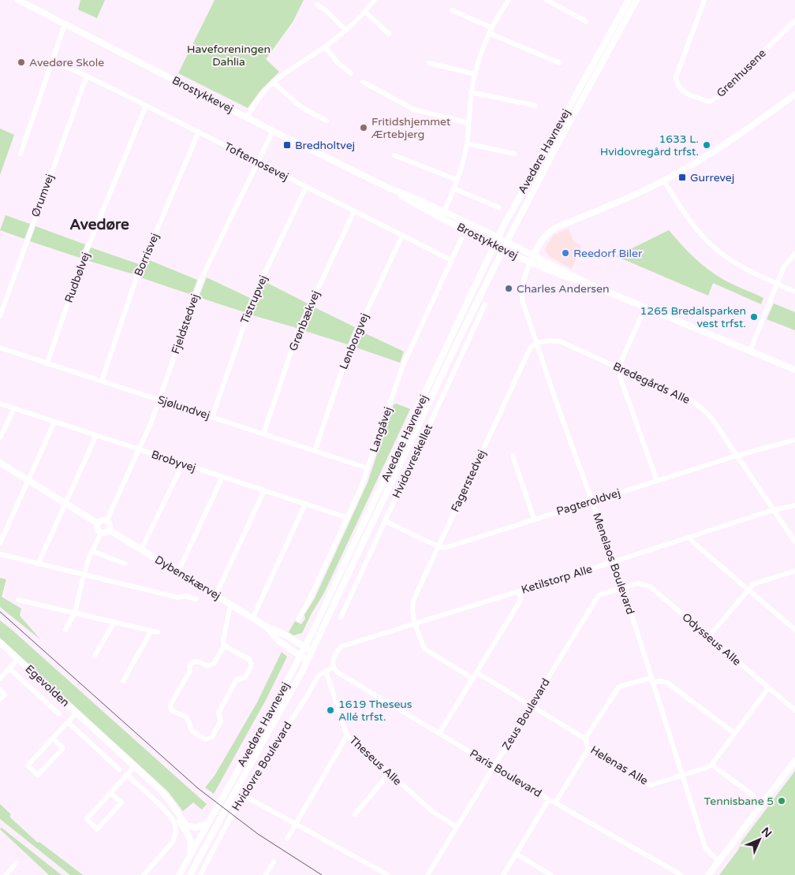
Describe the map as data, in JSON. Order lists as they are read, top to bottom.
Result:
{
  "streets": {
    "street": [
      "Grenhusene",
      "Brostykkevej",
      "Avedøre Havnevej",
      "Toftemosevej",
      "Ørumvej",
      "Borrisvej",
      "Rudbølvej",
      "Tistrupvej",
      "Grønbækvej",
      "Fjeldstedvej",
      "Lønborgvej",
      "Bredegårds Alle",
      "Sjølundvej",
      "Langåvej",
      "Brobyvej",
      "Hvidovreskellet",
      "Fagerstedvej",
      "Pagteroldvej",
      "Menelaos Boulevard",
      "Dybenskærvej",
      "Ketilstorp Alle",
      "Odysseus Alle",
      "Egevolden",
      "Zeus Boulevard",
      "Theseus Alle",
      "Helenas Alle",
      "Hvidovre Boulevard",
      "Paris Boulevard"
    ]
  },
  "crossings": [
    ["Brostykkevej", "Avedøre Havnevej"],
    ["Brostykkevej", "Fjeldstedvej"],
    ["Brostykkevej", "Menelaos Boulevard"],
    ["Avedøre Havnevej", "Dybenskærvej"],
    ["Avedøre Havnevej", "Egevolden"],
    ["Toftemosevej", "Ørumvej"],
    ["Toftemosevej", "Borrisvej"],
    ["Toftemosevej", "Rudbølvej"],
    ["Toftemosevej", "Tistrupvej"],
    ["Toftemosevej", "Grønbækvej"],
    ["Toftemosevej", "Fjeldstedvej"],
    ["Toftemosevej", "Lønborgvej"],
    ["Toftemosevej", "Langåvej"],
    ["Borrisvej", "Sjølundvej"],
    ["Rudbølvej", "Sjølundvej"],
    ["Tistrupvej", "Sjølundvej"],
    ["Grønbækvej", "Sjølundvej"],
    ["Fjeldstedvej", "Sjølundvej"],
    ["Fjeldstedvej", "Brobyvej"],
    ["Fjeldstedvej", "Dybenskærvej"],
    ["Lønborgvej", "Sjølundvej"],
    ["Bredegårds Alle", "Fagerstedvej"],
    ["Bredegårds Alle", "Pagteroldvej"],
    ["Bredegårds Alle", "Menelaos Boulevard"],
    ["Bredegårds Alle", "Ketilstorp Alle"],
    ["Sjølundvej", "Langåvej"],
    ["Langåvej", "Brobyvej"],
    ["Fagerstedvej", "Pagteroldvej"],
    ["Fagerstedvej", "Menelaos Boulevard"],
    ["Fagerstedvej", "Ketilstorp Alle"],
    ["Pagteroldvej", "Menelaos Boulevard"],
    ["Menelaos Boulevard", "Ketilstorp Alle"],
    ["Menelaos Boulevard", "Odysseus Alle"],
    ["Menelaos Boulevard", "Zeus Boulevard"],
    ["Menelaos Boulevard", "Helenas Alle"],
    ["Ketilstorp Alle", "Hvidovre Boulevard"],
    ["Ketilstorp Alle", "Paris Boulevard"],
    ["Odysseus Alle", "Zeus Boulevard"],
    ["Zeus Boulevard", "Theseus Alle"],
    ["Zeus Boulevard", "Helenas Alle"],
    ["Zeus Boulevard", "Paris Boulevard"],
    ["Theseus Alle", "Hvidovre Boulevard"],
    ["Hvidovre Boulevard", "Paris Boulevard"]
  ],
  "districts": ["Avedøre"],
  "parks": ["Haveforeningen Dahlia"],
  "places": {
    "other": [
      "Avedøre Skole",
      "Fritidshjemmet Ærtebjerg",
      "1633 L. Hvidovregård trfst.",
      "Reedorf Biler",
      "Charles Andersen",
      "1265 Bredalsparken vest trfst.",
      "1619 Theseus Allé trfst.",
      "Tennisbane 5"
    ],
    "transit": ["Bredholtvej", "Gurrevej"]
  },
  "north": "top right"
}
